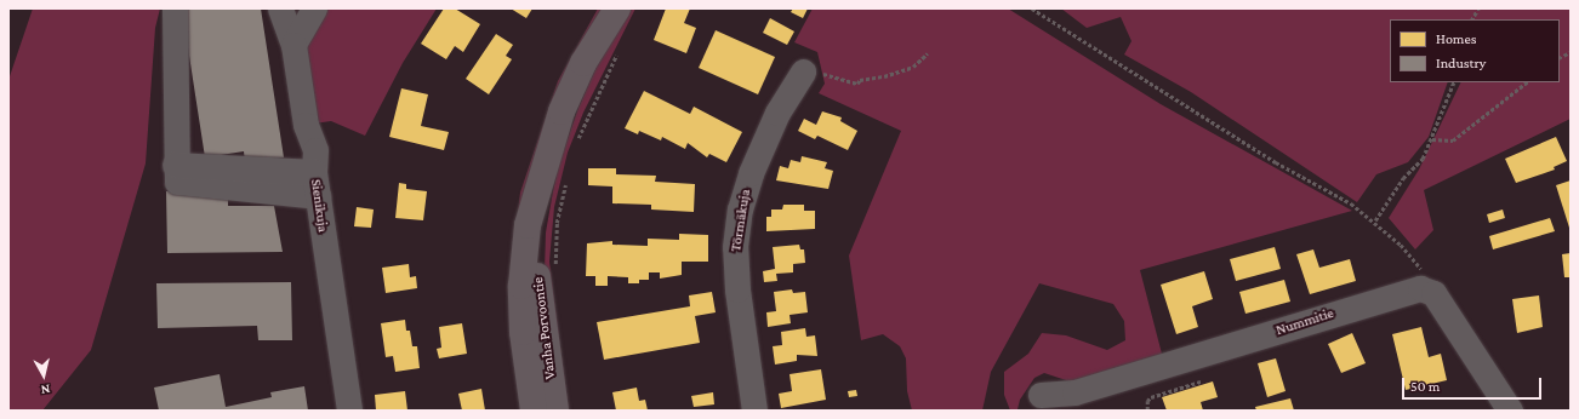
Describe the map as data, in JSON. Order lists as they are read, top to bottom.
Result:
{
  "streets": {
    "main road": ["Vanha Porvoontie"],
    "street": ["Sienikuja", "Törmäkuja", "Nummitie"]
  },
  "legend": ["Homes", "Industry"],
  "scale_bar": "50 m",
  "north": "bottom"
}
